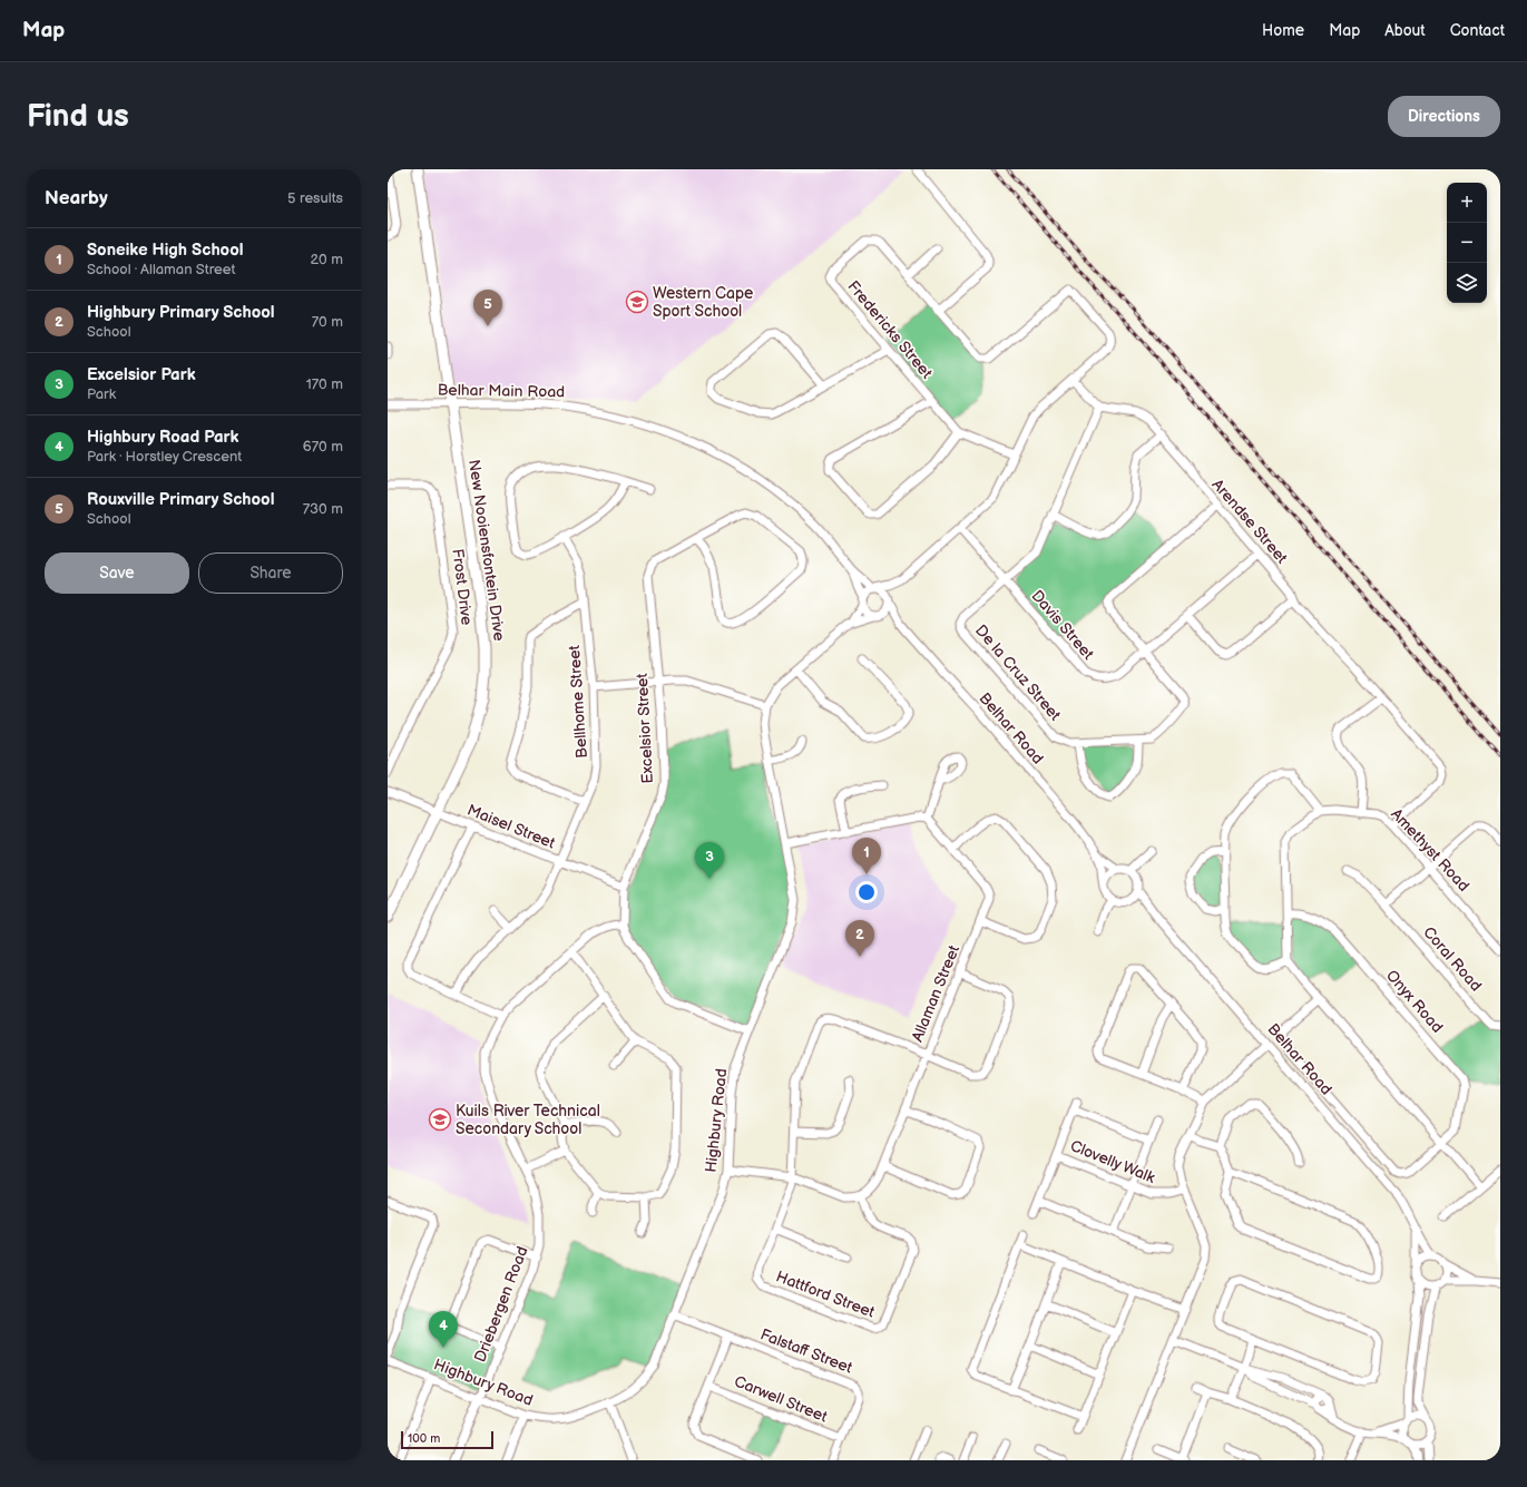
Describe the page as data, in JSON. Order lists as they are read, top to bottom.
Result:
{
  "streets": {
    "street": [
      "Fredericks Street",
      "Belhar Main Road",
      "Arendse Street",
      "New Nooiensfontein Drive",
      "Frost Drive",
      "Davis Street",
      "De la Cruz Street",
      "Bellhome Street",
      "Excelsior Street",
      "Belhar Road",
      "Maisel Street",
      "Amethyst Road",
      "Coral Road",
      "Allaman Street",
      "Onyx Road",
      "Highbury Road",
      "Clovelly Walk",
      "Hattford Street",
      "Driebergen Road",
      "Falstaff Street",
      "Carwell Street"
    ]
  },
  "crossings": [
    ["Belhar Main Road", "New Nooiensfontein Drive"],
    ["Arendse Street", "Davis Street"],
    ["Arendse Street", "De la Cruz Street"],
    ["Arendse Street", "Amethyst Road"],
    ["New Nooiensfontein Drive", "Maisel Street"],
    ["Davis Street", "De la Cruz Street"],
    ["Bellhome Street", "Maisel Street"],
    ["Excelsior Street", "Maisel Street"],
    ["Excelsior Street", "Highbury Road"],
    ["Excelsior Street", "Driebergen Road"],
    ["Belhar Road", "Highbury Road"],
    ["Allaman Street", "Hattford Street"],
    ["Highbury Road", "Driebergen Road"],
    ["Highbury Road", "Falstaff Street"],
    ["Falstaff Street", "Carwell Street"]
  ],
  "places": {
    "school or university": ["Western Cape Sport School", "Kuils River Technical Secondary School"]
  },
  "scale_bar": "100 m",
  "page": {
    "header": "Map",
    "nav": [
      "Home",
      "Map",
      "About",
      "Contact"
    ],
    "buttons": [
      "Directions",
      ["Save", "Share"]
    ],
    "title": "Find us",
    "heading": ["Nearby", "5 results"],
    "map_buttons": ["+", "−"],
    "list": [
      {
        "mark": "1",
        "name": "Soneike High School",
        "note": "School · Allaman Street",
        "value": "20 m"
      },
      {
        "mark": "2",
        "name": "Highbury Primary School",
        "note": "School",
        "value": "70 m"
      },
      {
        "mark": "3",
        "name": "Excelsior Park",
        "note": "Park",
        "value": "170 m"
      },
      {
        "mark": "4",
        "name": "Highbury Road Park",
        "note": "Park · Horstley Crescent",
        "value": "670 m"
      },
      {
        "mark": "5",
        "name": "Rouxville Primary School",
        "note": "School",
        "value": "730 m"
      }
    ],
    "pins": [
      "5",
      "1",
      "3",
      "2",
      "4"
    ],
    "scale": "100 m"
  }
}
